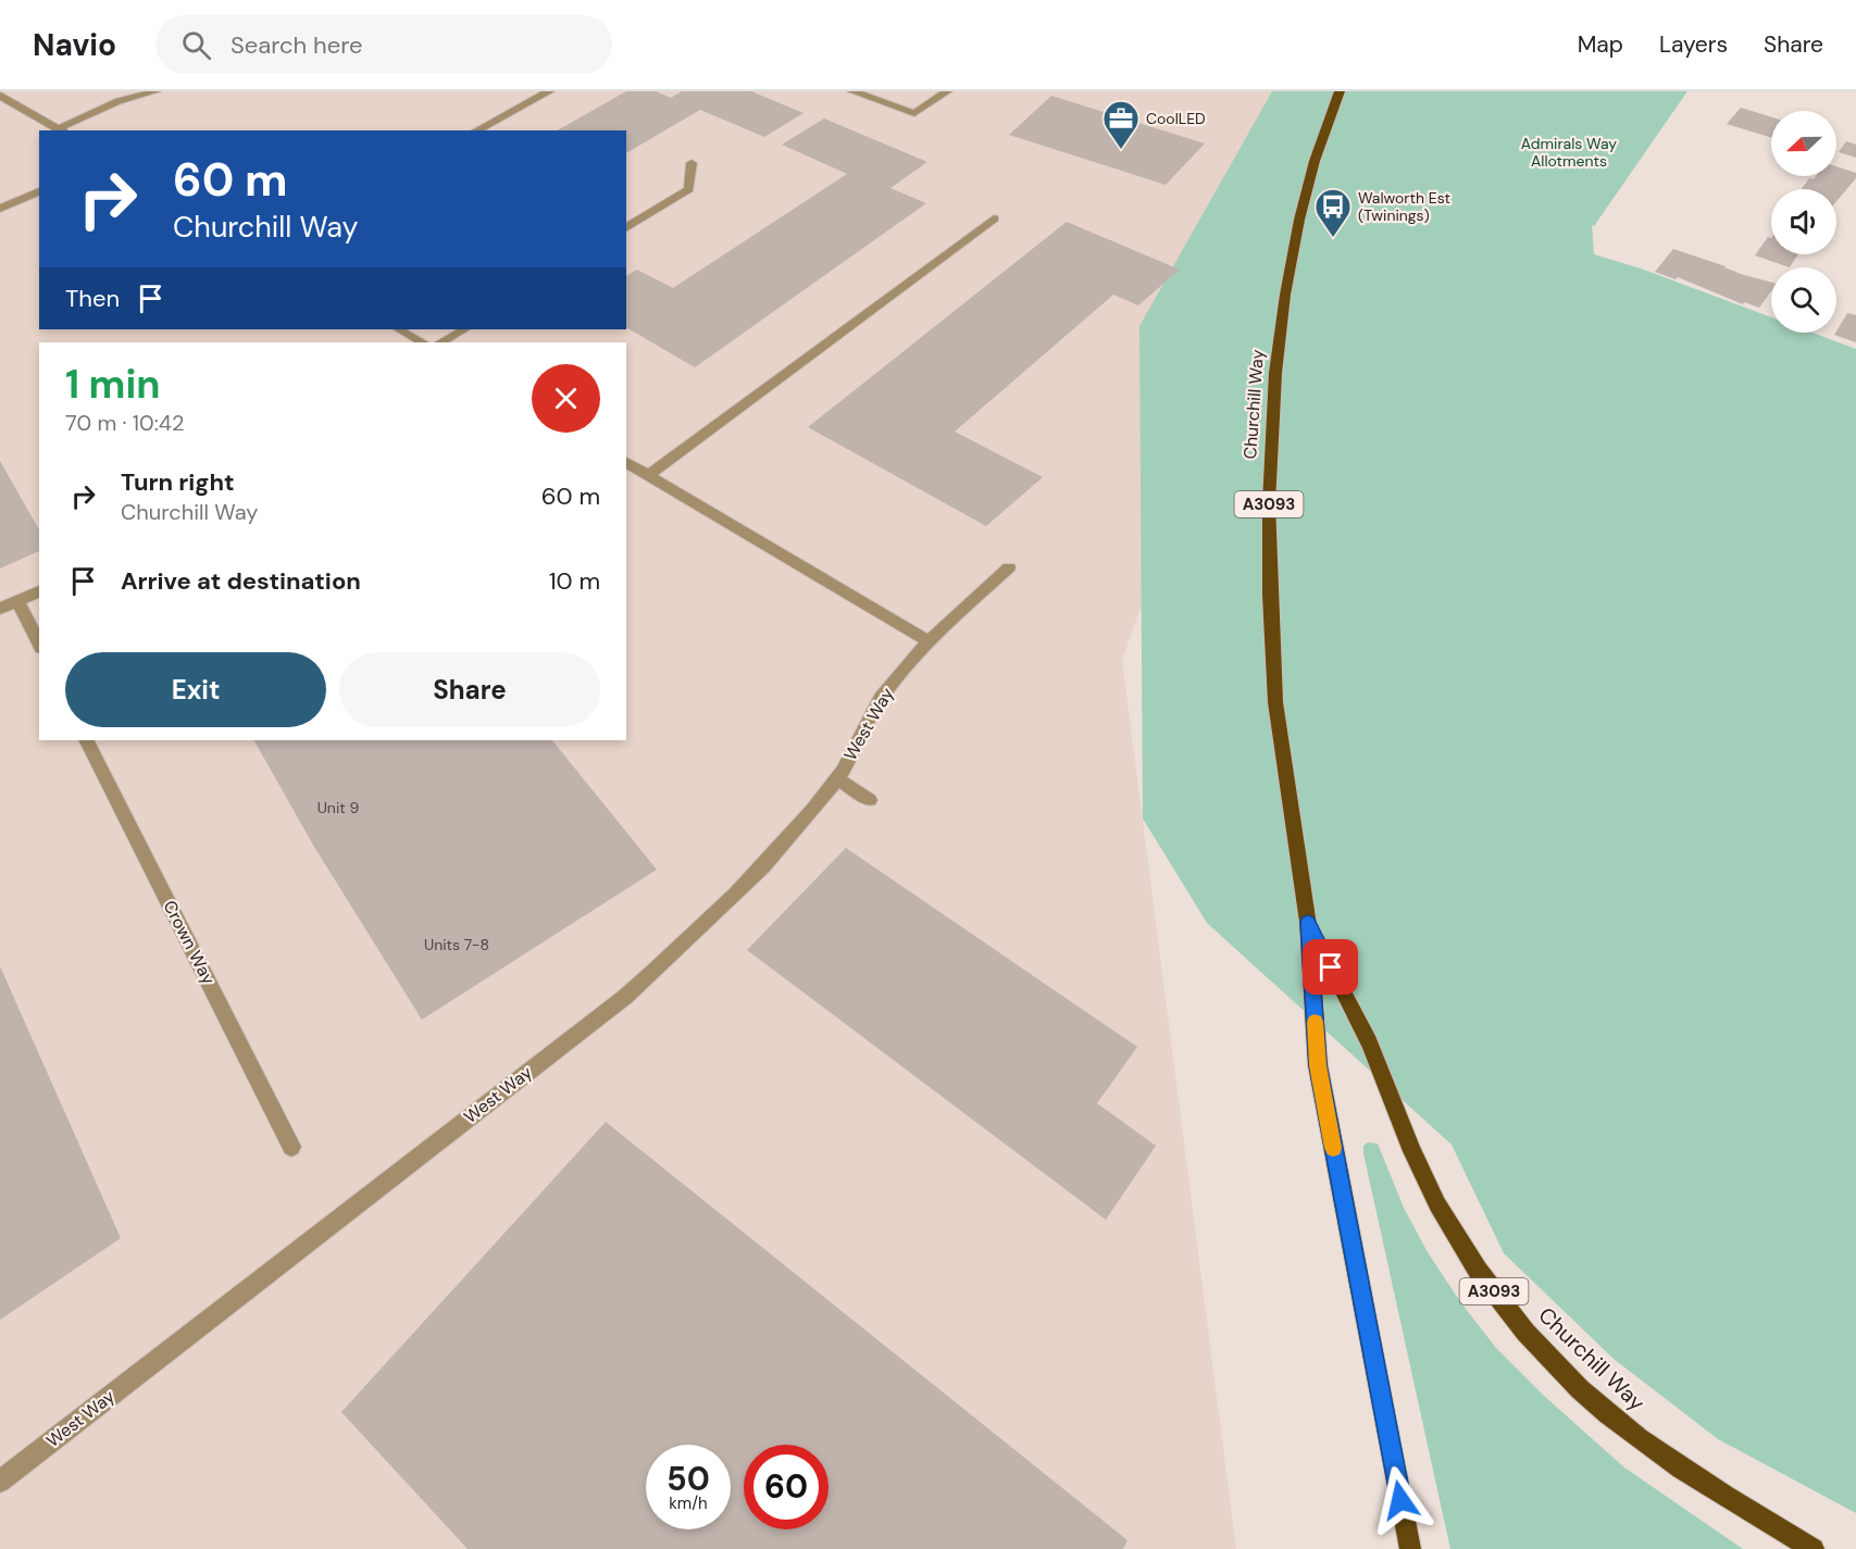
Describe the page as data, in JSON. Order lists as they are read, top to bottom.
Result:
{
  "streets": {
    "main road": ["Churchill Way", "A3093"],
    "street": ["West Way", "Crown Way"]
  },
  "parks": ["Admirals Way Allotments"],
  "places": {
    "office": ["CoolLED"],
    "bus stop": ["Walworth Est (Twinings)"]
  },
  "house_numbers": ["Unit 9", "Units 7-8"],
  "north": "left",
  "page": {
    "header": "Navio",
    "search": "Search here",
    "nav": ["Map", "Layers", "Share"],
    "turn": ["60 m", "Churchill Way"],
    "then": "Then",
    "heading": ["1 min", "70 m · 10:42"],
    "list": [
      {
        "name": "Turn right",
        "note": "Churchill Way",
        "value": "60 m"
      },
      {
        "name": "Arrive at destination",
        "value": "10 m"
      }
    ],
    "buttons": ["Exit", "Share"],
    "speed": "50 km/h",
    "limit": "60"
  }
}
